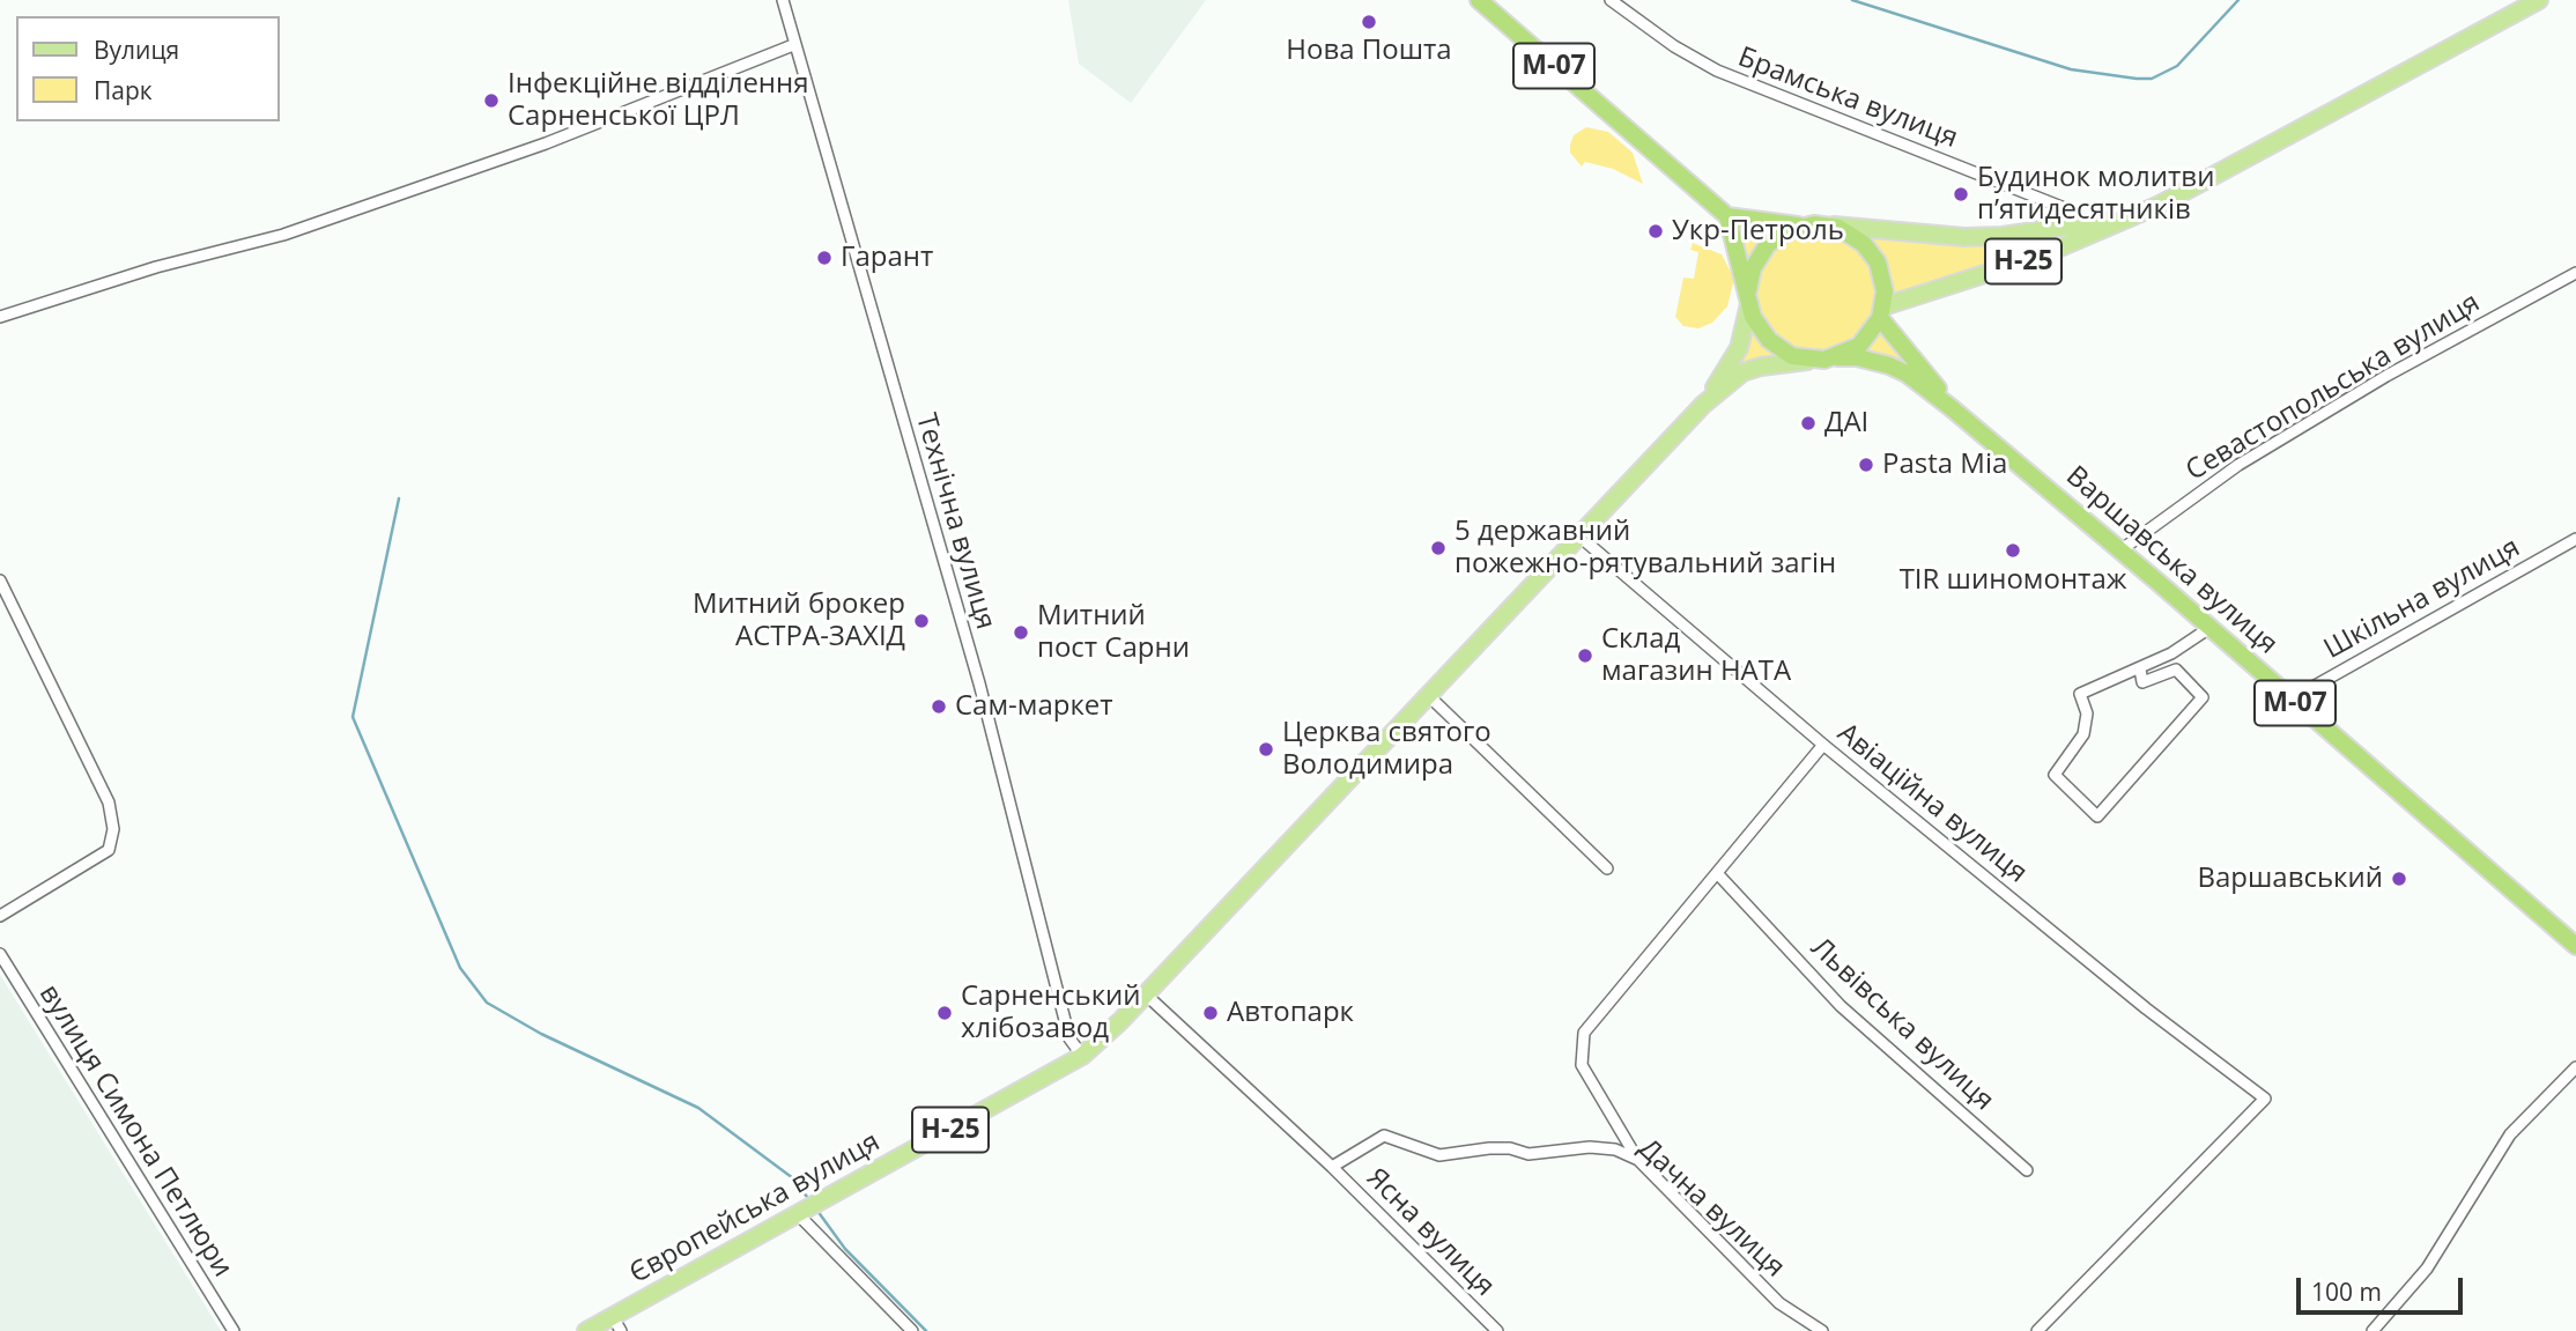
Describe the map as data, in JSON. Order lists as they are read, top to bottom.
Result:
{
  "streets": {
    "highway": ["М-07", "Н-25", "Варшавська вулиця"],
    "main road": ["Європейська вулиця"],
    "street": [
      "Брамська вулиця",
      "Севастопольська вулиця",
      "Технічна вулиця",
      "Шкільна вулиця",
      "Авіаційна вулиця",
      "Львівська вулиця",
      "вулиця Симона Петлюри",
      "Дачна вулиця",
      "Ясна вулиця"
    ]
  },
  "crossings": [
    ["М-07", "Н-25"],
    ["М-07", "Варшавська вулиця"],
    ["М-07", "Європейська вулиця"],
    ["Брамська вулиця", "Н-25"],
    ["Н-25", "Європейська вулиця"],
    ["Севастопольська вулиця", "Варшавська вулиця"],
    ["Технічна вулиця", "Європейська вулиця"],
    ["Варшавська вулиця", "Шкільна вулиця"],
    ["Авіаційна вулиця", "Європейська вулиця"],
    ["Дачна вулиця", "Ясна вулиця"]
  ],
  "places": [
    "Нова Пошта",
    "Інфекційне відділення Сарненської ЦРЛ",
    "Будинок молитви п’ятидесятників",
    "Укр-Петроль",
    "Гарант",
    "ДАІ",
    "Pasta Mia",
    "5 державний пожежно-рятувальний загін",
    "TIR шиномонтаж",
    "Митний брокер АСТРА-ЗАХІД",
    "Митний пост Сарни",
    "Склад магазин НАТА",
    "Сам-маркет",
    "Церква святого Володимира",
    "Варшавський",
    "Сарненський хлібозавод",
    "Автопарк"
  ],
  "legend": ["Вулиця", "Парк"],
  "scale_bar": "100 m"
}
